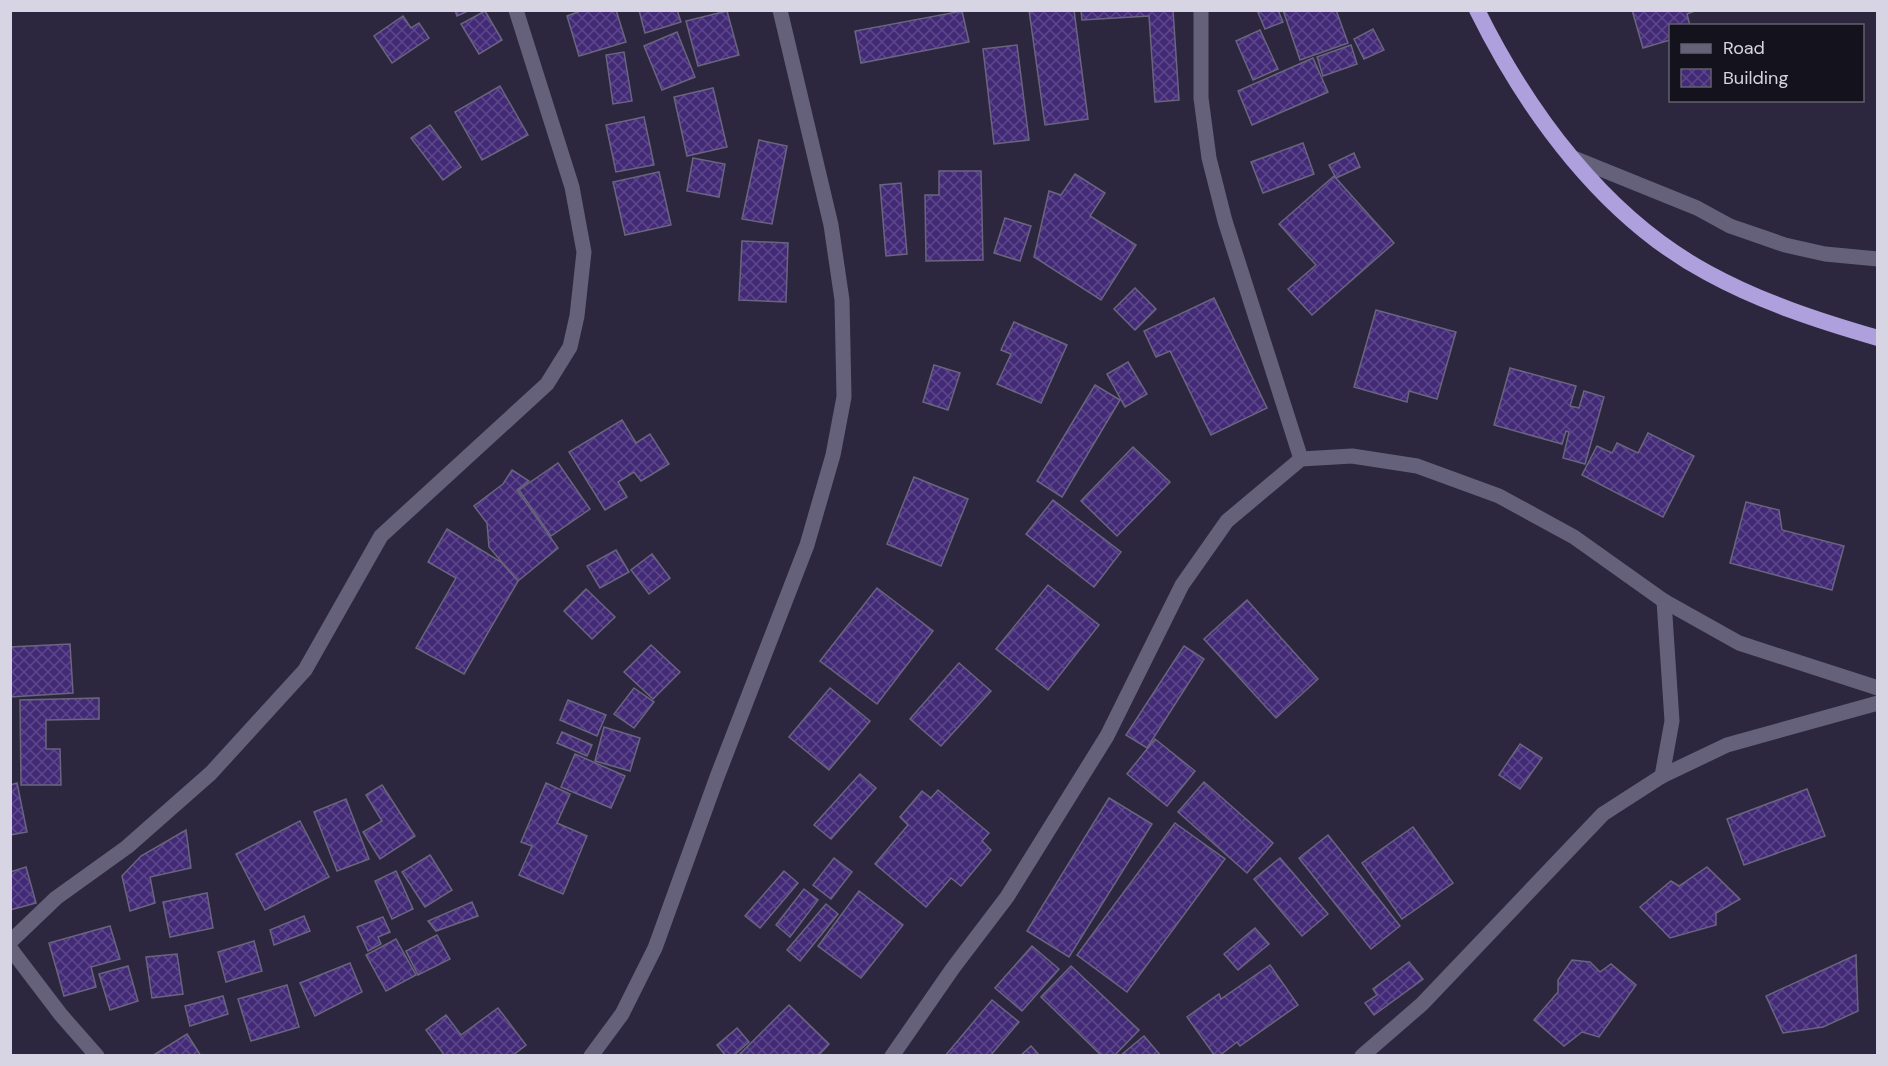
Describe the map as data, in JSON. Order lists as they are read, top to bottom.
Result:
{
  "legend": ["Road", "Building"]
}
